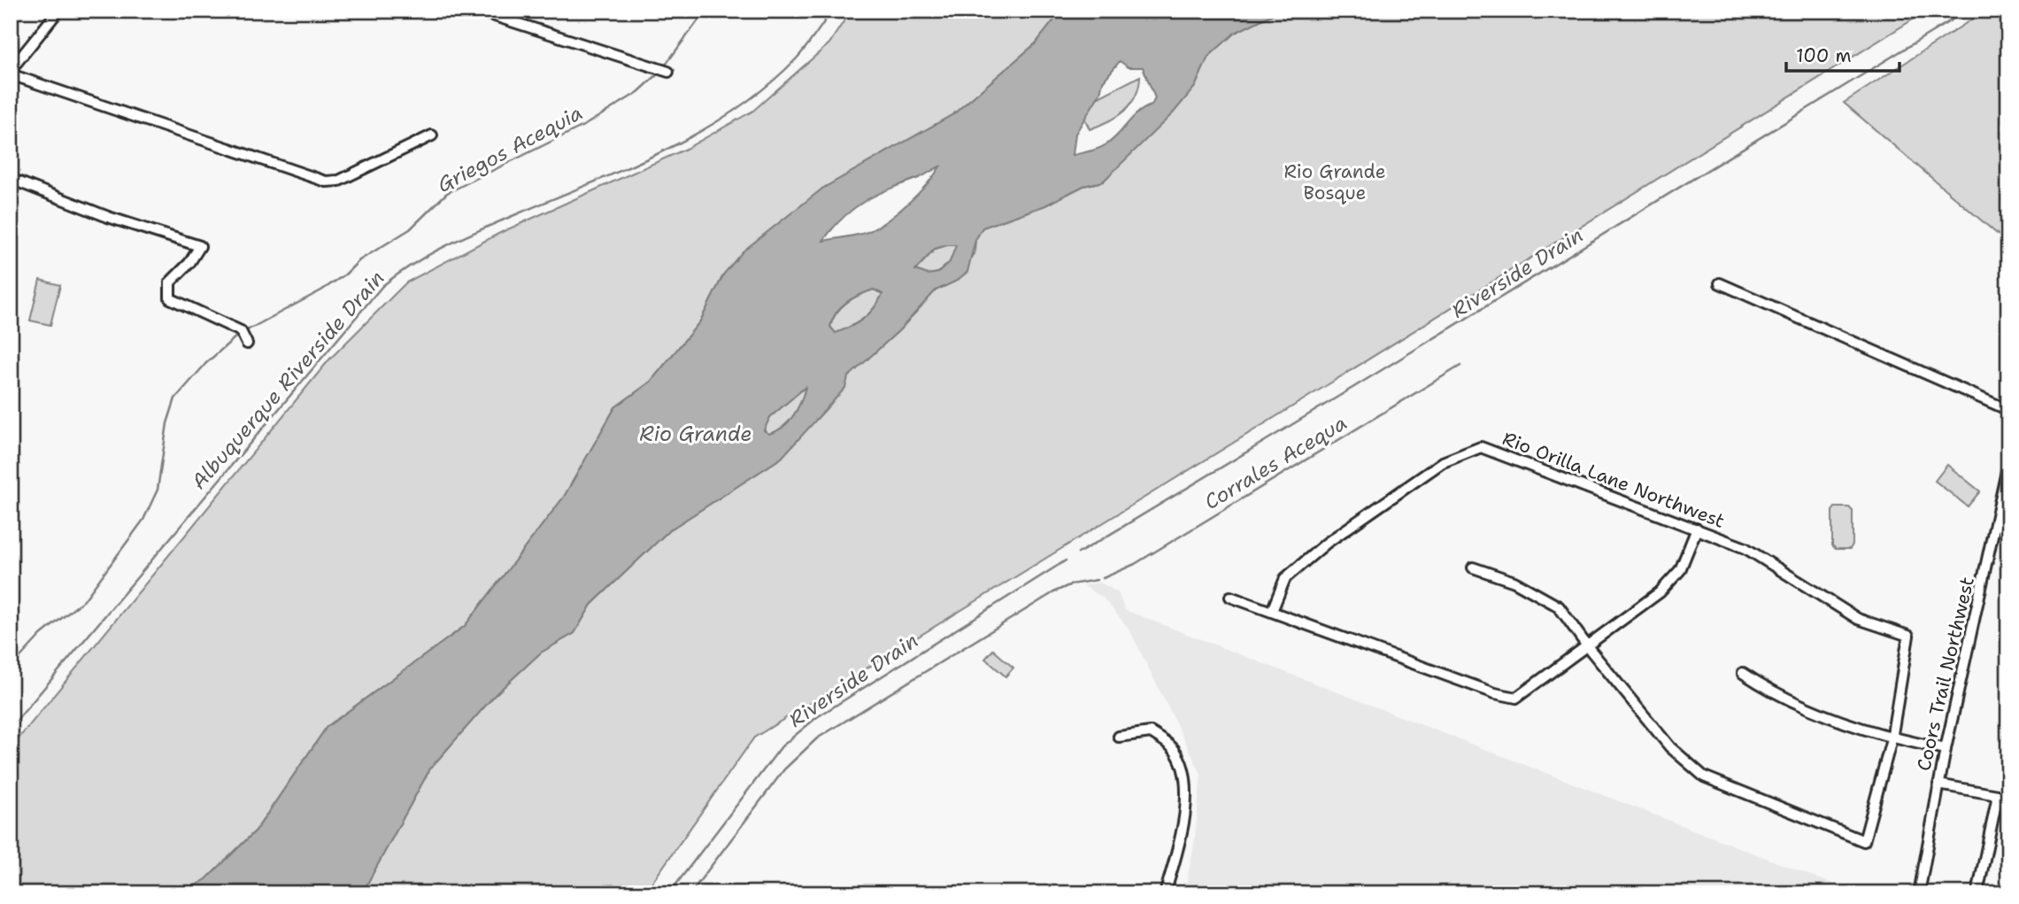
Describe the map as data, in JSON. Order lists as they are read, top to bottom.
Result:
{
  "streets": {
    "street": ["Rio Orilla Lane Northwest", "Coors Trail Northwest"]
  },
  "water": [
    "Griegos Acequia",
    "Riverside Drain",
    "Albuquerque Riverside Drain",
    "Rio Grande",
    "Corrales Acequa"
  ],
  "parks": ["Rio Grande Bosque"],
  "scale_bar": "100 m"
}
